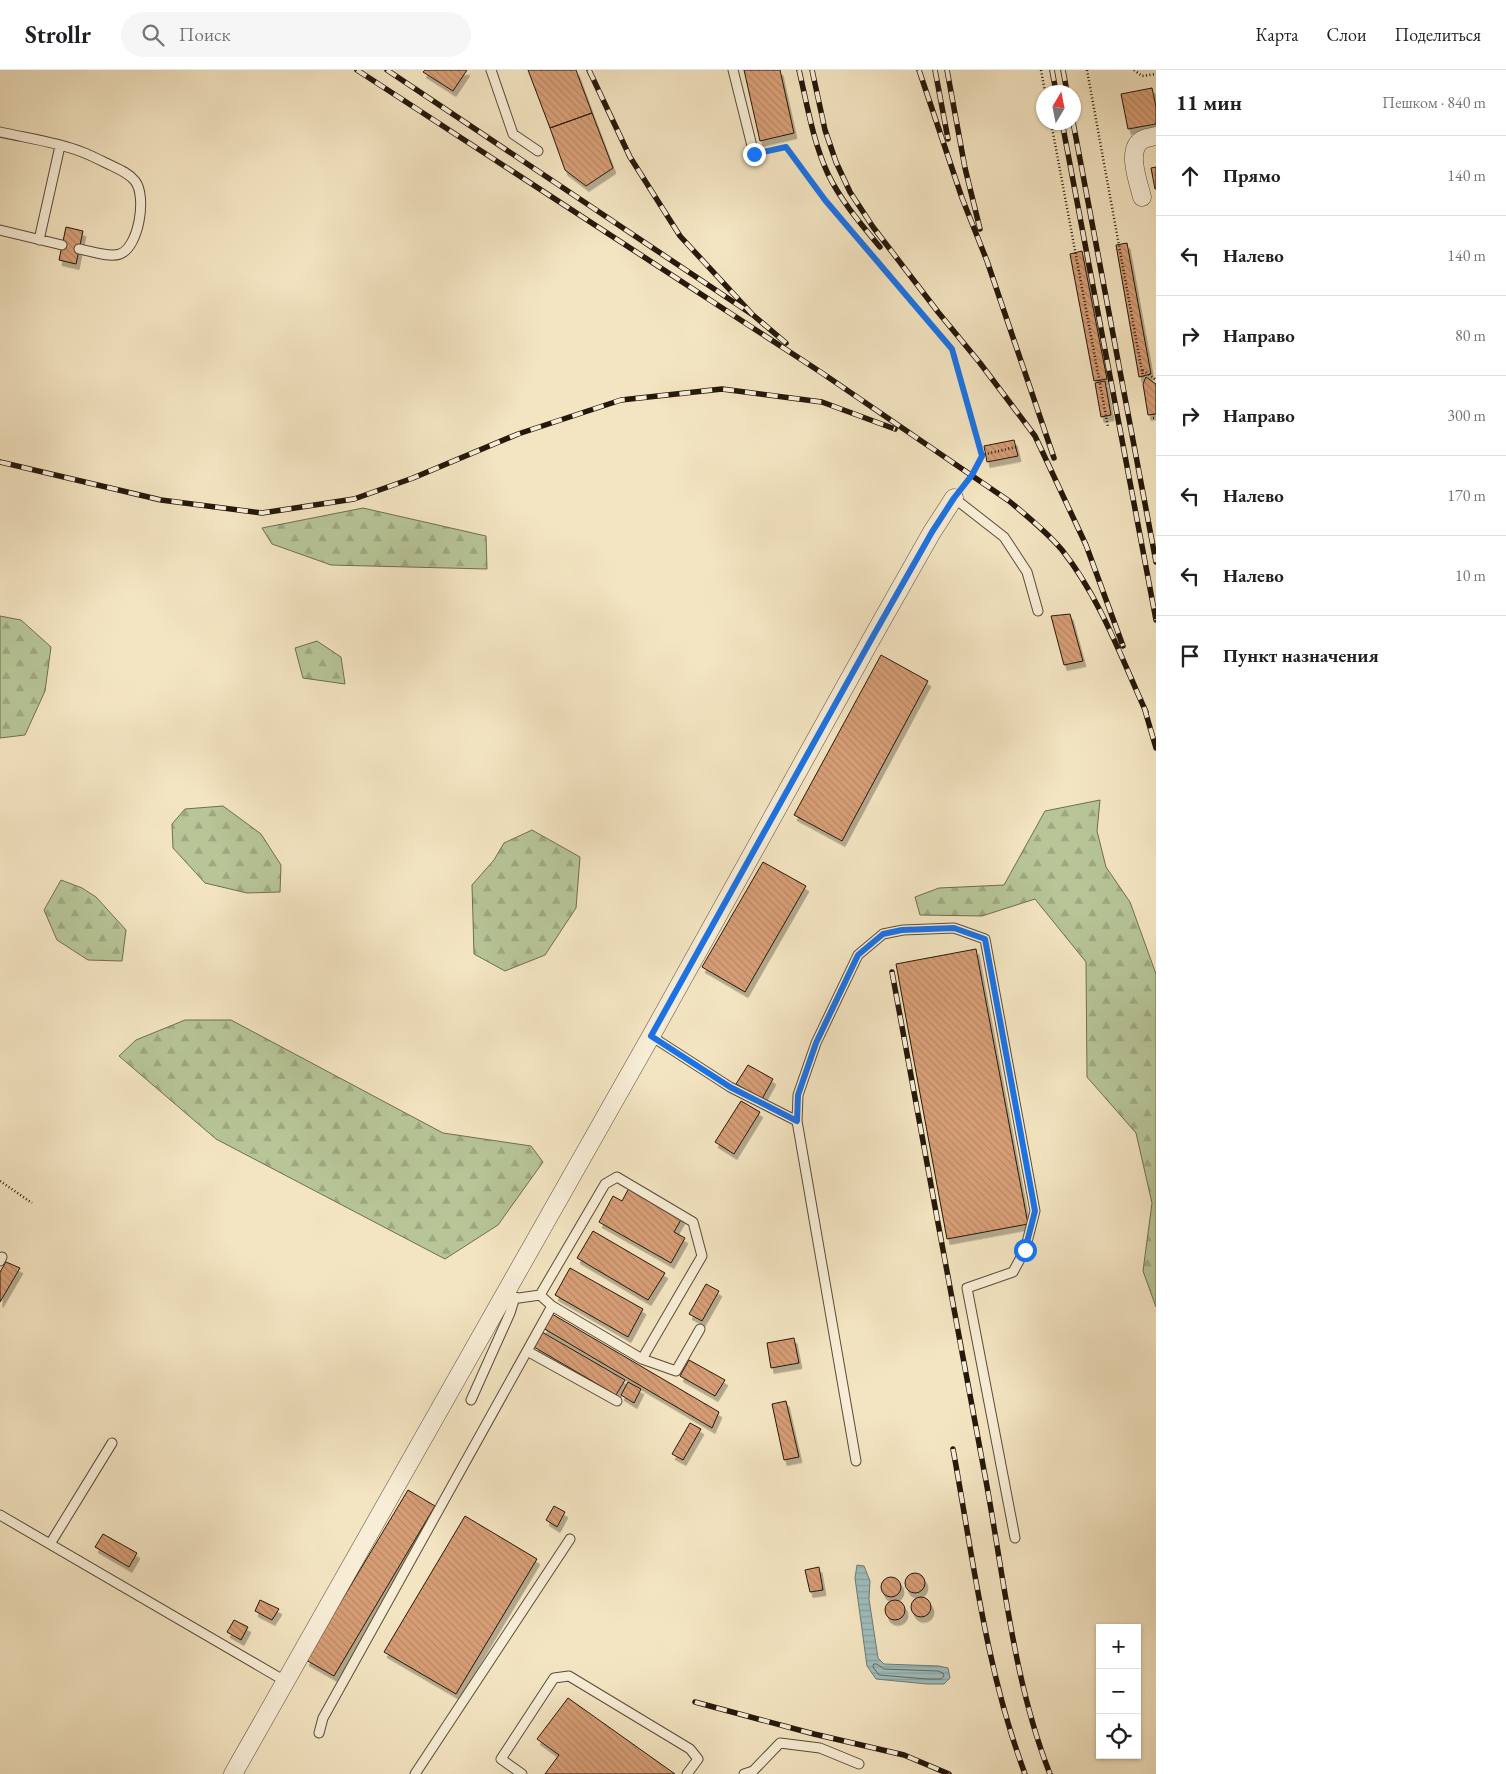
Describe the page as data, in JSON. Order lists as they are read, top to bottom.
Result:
{
  "north": "top",
  "page": {
    "header": "Strollr",
    "search": "Поиск",
    "nav": ["Карта", "Слои", "Поделиться"],
    "heading": ["11 мин", "Пешком · 840 m"],
    "list": [
      ["Прямо", "140 m"],
      ["Налево", "140 m"],
      ["Направо", "80 m"],
      ["Направо", "300 m"],
      ["Налево", "170 m"],
      ["Налево", "10 m"],
      "Пункт назначения"
    ],
    "map_buttons": ["+", "−"]
  }
}
